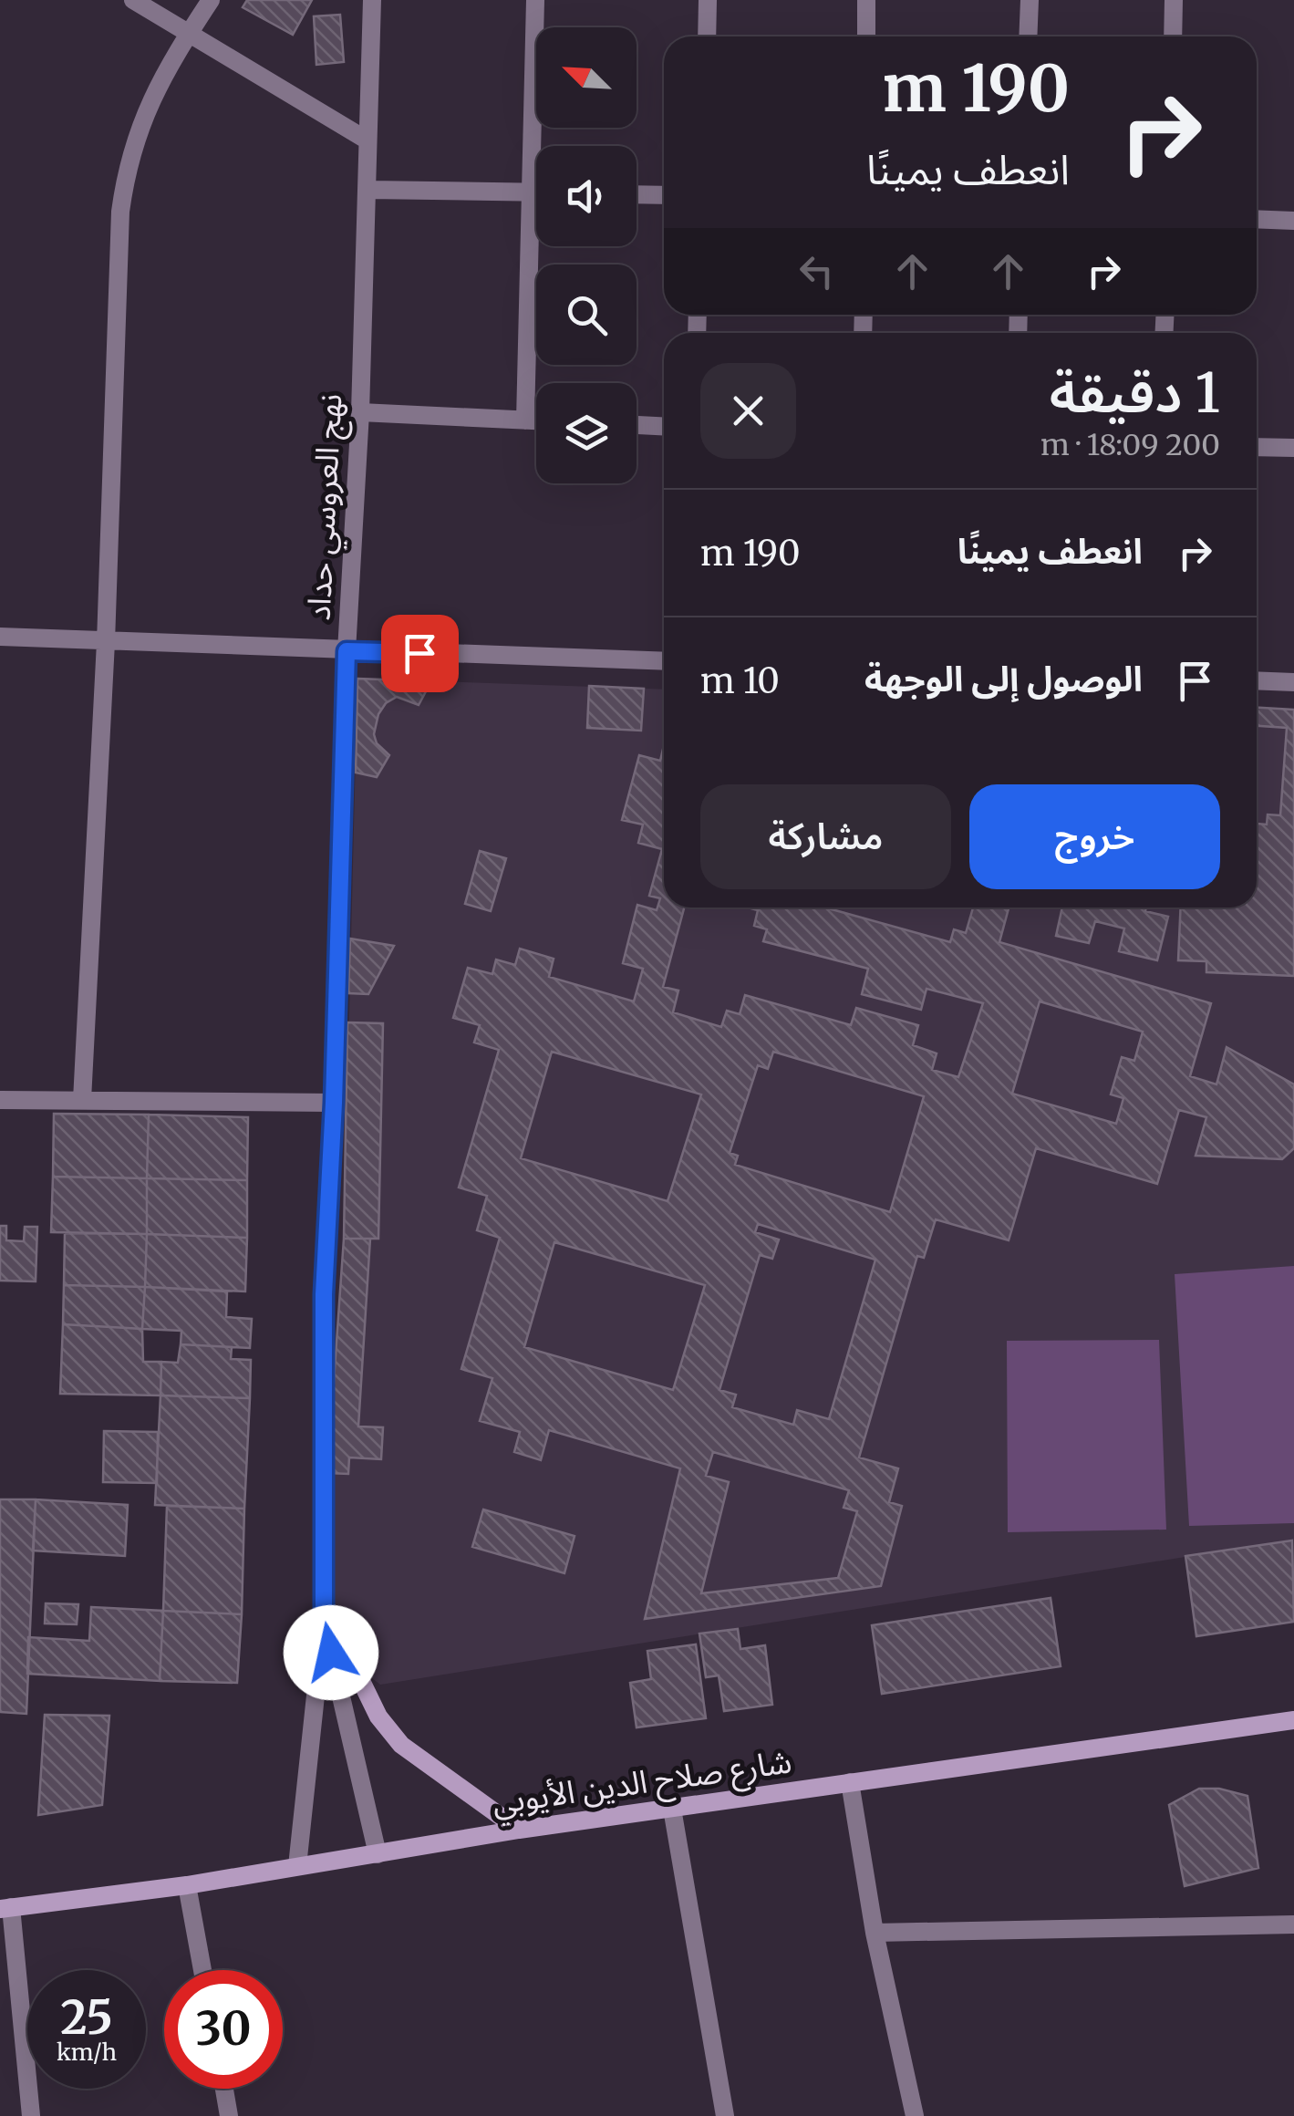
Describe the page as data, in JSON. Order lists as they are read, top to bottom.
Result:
{
  "streets": {
    "main road": ["شارع صلاح الدين الأيوبي"],
    "street": ["نهج العروسي حداد"]
  },
  "north": "top left",
  "page": {
    "turn": ["190 m", "انعطف يمينًا"],
    "heading": ["1 دقيقة", "200 m · 18:09"],
    "list": [
      {
        "name": "انعطف يمينًا",
        "value": "190 m"
      },
      {
        "name": "الوصول إلى الوجهة",
        "value": "10 m"
      }
    ],
    "buttons": ["خروج", "مشاركة"],
    "speed": "25 km/h",
    "limit": "30"
  }
}
